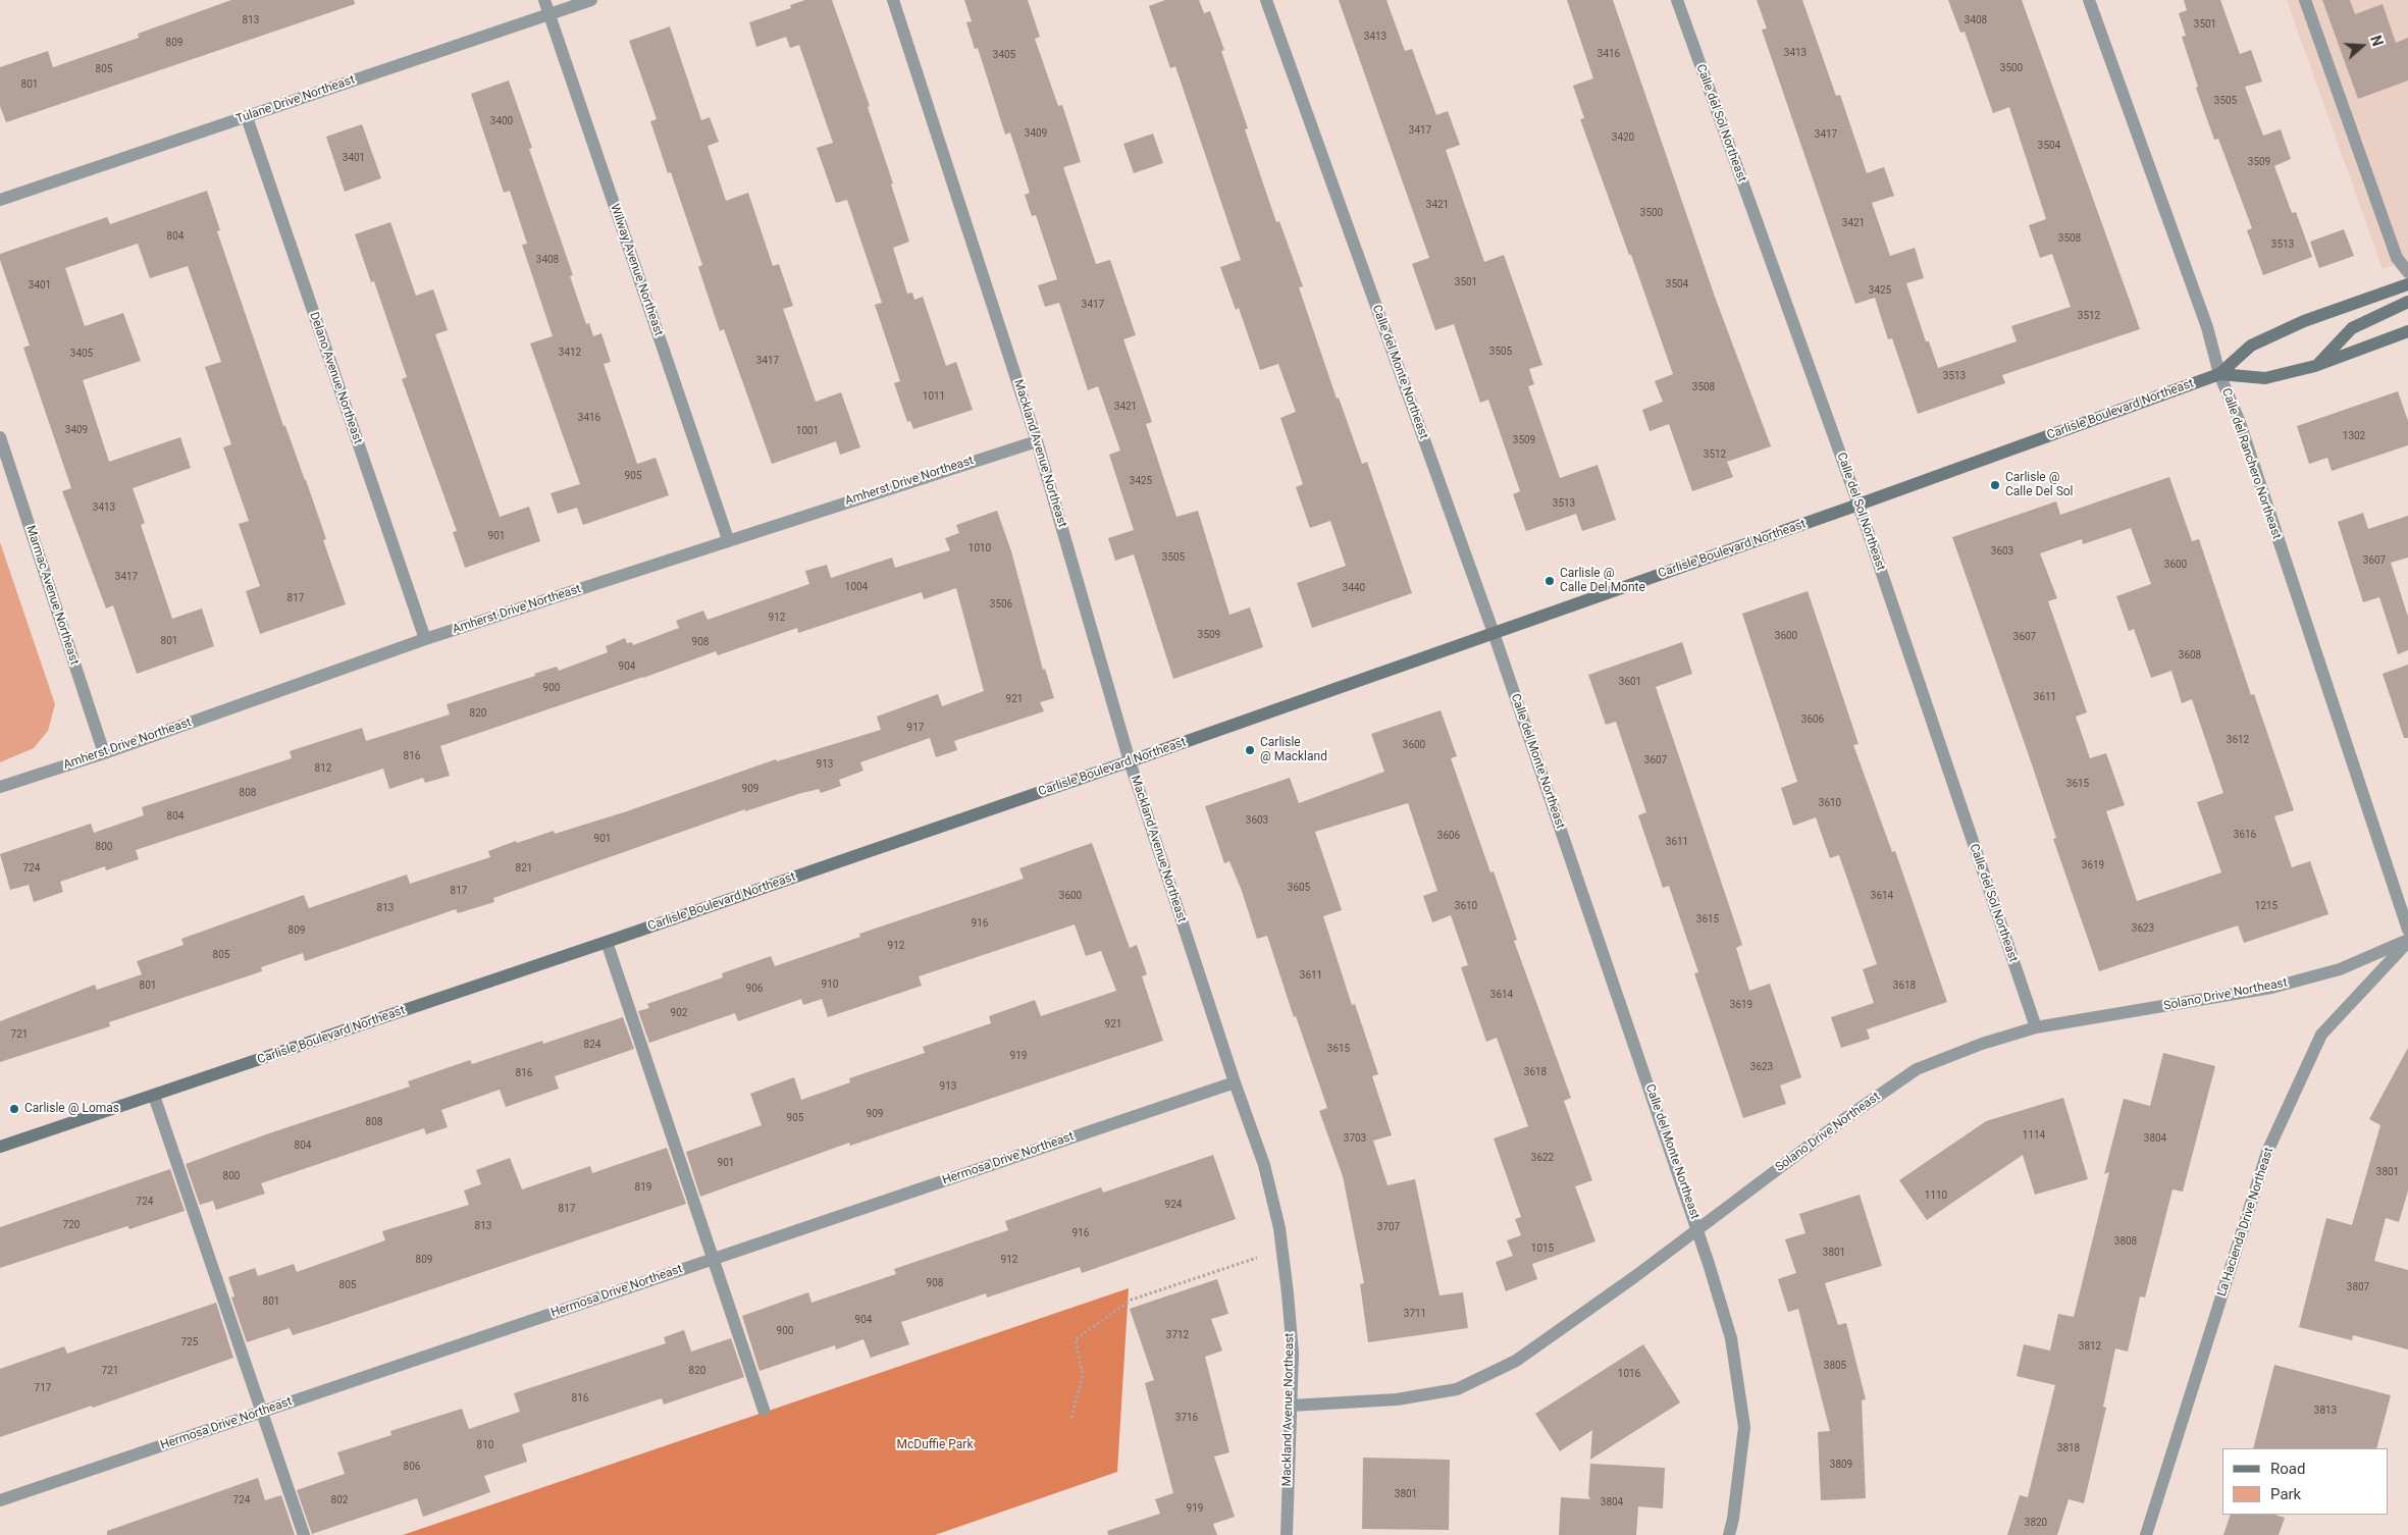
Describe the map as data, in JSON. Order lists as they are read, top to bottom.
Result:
{
  "streets": {
    "main road": ["Carlisle Boulevard Northeast"],
    "street": [
      "Tulane Drive Northeast",
      "Calle del Sol Northeast",
      "Wilway Avenue Northeast",
      "Calle del Monte Northeast",
      "Delano Avenue Northeast",
      "Mackland Avenue Northeast",
      "Calle del Ranchero Northeast",
      "Amherst Drive Northeast",
      "Marmac Avenue Northeast",
      "Solano Drive Northeast",
      "Hermosa Drive Northeast",
      "La Hacienda Drive Northeast"
    ]
  },
  "crossings": [
    ["Tulane Drive Northeast", "Wilway Avenue Northeast"],
    ["Tulane Drive Northeast", "Delano Avenue Northeast"],
    ["Calle del Sol Northeast", "Carlisle Boulevard Northeast"],
    ["Calle del Sol Northeast", "Solano Drive Northeast"],
    ["Wilway Avenue Northeast", "Amherst Drive Northeast"],
    ["Calle del Monte Northeast", "Carlisle Boulevard Northeast"],
    ["Calle del Monte Northeast", "Solano Drive Northeast"],
    ["Delano Avenue Northeast", "Amherst Drive Northeast"],
    ["Carlisle Boulevard Northeast", "Mackland Avenue Northeast"],
    ["Carlisle Boulevard Northeast", "Calle del Ranchero Northeast"],
    ["Mackland Avenue Northeast", "Amherst Drive Northeast"],
    ["Mackland Avenue Northeast", "Solano Drive Northeast"],
    ["Mackland Avenue Northeast", "Hermosa Drive Northeast"],
    ["Amherst Drive Northeast", "Marmac Avenue Northeast"],
    ["Solano Drive Northeast", "La Hacienda Drive Northeast"]
  ],
  "parks": ["McDuffie Park"],
  "places": [
    "Carlisle @ Calle Del Sol",
    "Carlisle @ Calle Del Monte",
    "Carlisle @ Mackland",
    "Carlisle @ Lomas"
  ],
  "house_numbers": [
    "813",
    "3408",
    "3501",
    "3413",
    "809",
    "3413",
    "3416",
    "3405",
    "3500",
    "805",
    "801",
    "3505",
    "3400",
    "3417",
    "3409",
    "3417",
    "3420",
    "3504",
    "3401",
    "3509",
    "3421",
    "3500",
    "3421",
    "804",
    "3508",
    "3513",
    "3408",
    "3501",
    "3504",
    "3401",
    "3425",
    "3417",
    "3512",
    "3505",
    "3412",
    "3405",
    "3417",
    "3513",
    "3508",
    "1011",
    "3421",
    "3416",
    "3409",
    "1001",
    "1302",
    "3509",
    "3512",
    "905",
    "3425",
    "3513",
    "3413",
    "901",
    "1010",
    "3603",
    "3505",
    "3607",
    "3600",
    "3417",
    "1004",
    "3440",
    "817",
    "3506",
    "912",
    "3509",
    "3600",
    "3607",
    "801",
    "908",
    "3608",
    "904",
    "3601",
    "900",
    "3611",
    "921",
    "820",
    "3606",
    "917",
    "3612",
    "3600",
    "816",
    "3607",
    "913",
    "812",
    "3615",
    "909",
    "808",
    "3610",
    "804",
    "3603",
    "3616",
    "3606",
    "901",
    "3611",
    "800",
    "3619",
    "724",
    "821",
    "3605",
    "817",
    "3600",
    "3614",
    "3610",
    "1215",
    "813",
    "3615",
    "916",
    "3623",
    "809",
    "912",
    "805",
    "3611",
    "910",
    "801",
    "3618",
    "906",
    "3614",
    "3619",
    "902",
    "921",
    "721",
    "824",
    "3615",
    "919",
    "3623",
    "3618",
    "816",
    "913",
    "909",
    "905",
    "808",
    "1114",
    "3703",
    "3804",
    "804",
    "3622",
    "901",
    "3801",
    "800",
    "819",
    "1110",
    "724",
    "924",
    "817",
    "720",
    "813",
    "3707",
    "916",
    "3808",
    "1015",
    "3801",
    "809",
    "912",
    "908",
    "805",
    "3807",
    "801",
    "3711",
    "904",
    "900",
    "3712",
    "725",
    "3812",
    "3805",
    "721",
    "820",
    "1016",
    "717",
    "816",
    "3813",
    "3716",
    "810",
    "3818",
    "3809",
    "806",
    "3801",
    "724",
    "802",
    "3804",
    "919",
    "3820"
  ],
  "legend": ["Road", "Park"],
  "north": "right"
}
